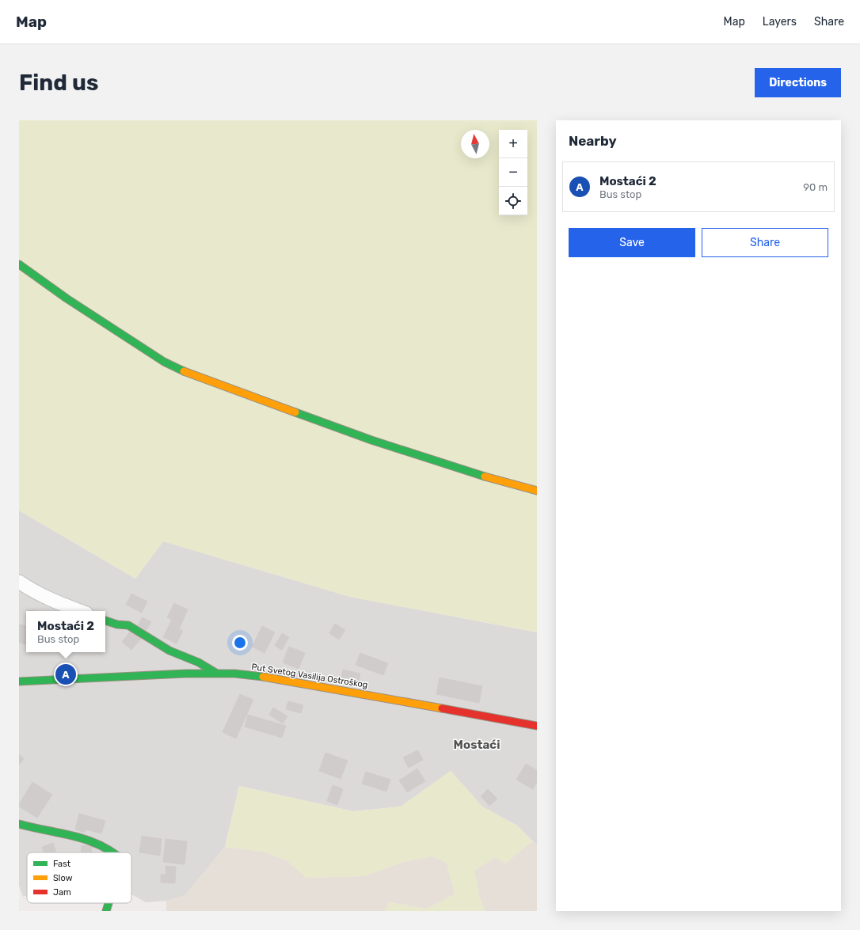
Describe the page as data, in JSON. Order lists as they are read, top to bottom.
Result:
{
  "streets": {
    "street": ["Put Svetog Vasilija Ostroškog"]
  },
  "districts": ["Mostaći"],
  "legend": ["Fast", "Slow", "Jam"],
  "north": "top",
  "page": {
    "header": "Map",
    "nav": ["Map", "Layers", "Share"],
    "buttons": [
      "Directions",
      ["Save", "Share"]
    ],
    "title": "Find us",
    "heading": "Nearby",
    "map_buttons": ["+", "−"],
    "list": [
      {
        "mark": "A",
        "name": "Mostaći 2",
        "note": "Bus stop",
        "value": "90 m"
      }
    ],
    "popup": ["Mostaći 2", "Bus stop"],
    "pins": "A"
  }
}
